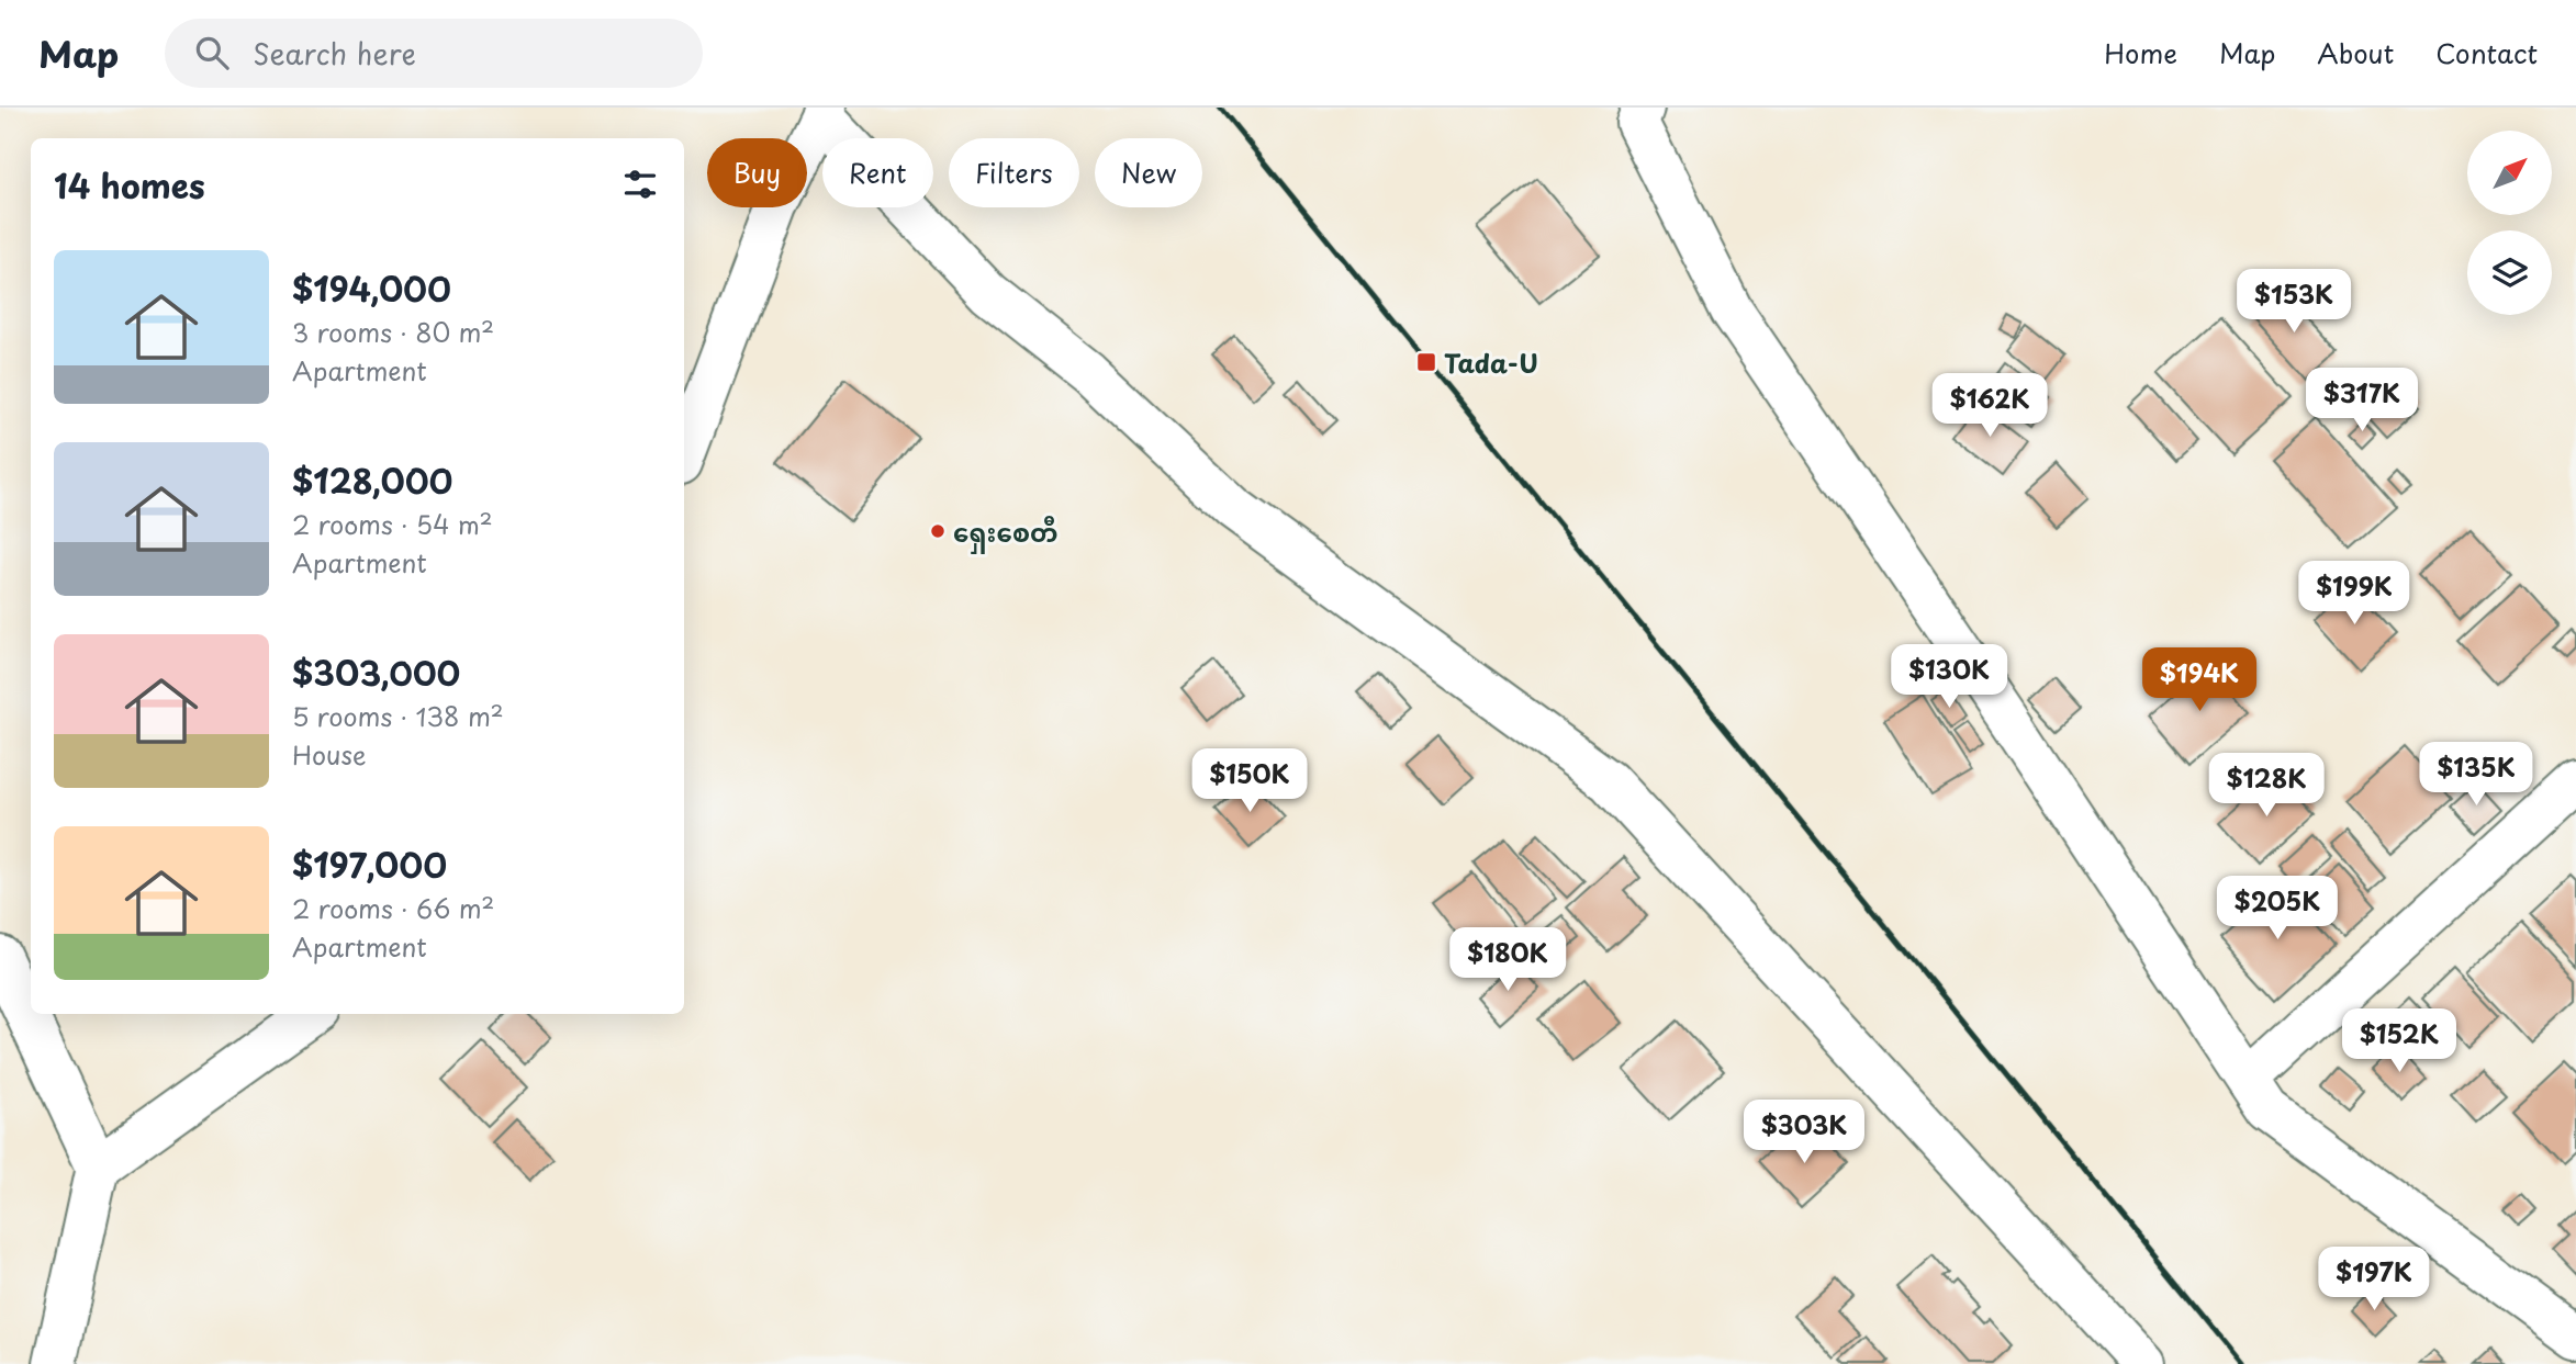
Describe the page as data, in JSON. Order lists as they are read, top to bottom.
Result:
{
  "places": {
    "transit": ["Tada-U"],
    "other": ["ရှေးစေတီ"]
  },
  "north": "top right",
  "page": {
    "header": "Map",
    "search": "Search here",
    "nav": [
      "Home",
      "Map",
      "About",
      "Contact"
    ],
    "chip": [
      "Buy",
      "Rent",
      "Filters",
      "New"
    ],
    "heading": "14 homes",
    "list": [
      {
        "name": "$194,000",
        "note": "3 rooms · 80 m² · Apartment"
      },
      {
        "name": "$128,000",
        "note": "2 rooms · 54 m² · Apartment"
      },
      {
        "name": "$303,000",
        "note": "5 rooms · 138 m² · House"
      },
      {
        "name": "$197,000",
        "note": "2 rooms · 66 m² · Apartment"
      }
    ],
    "price": [
      "$153K",
      "$317K",
      "$162K",
      "$199K",
      "$130K",
      "$194K",
      "$135K",
      "$150K",
      "$128K",
      "$205K",
      "$180K",
      "$152K",
      "$303K",
      "$197K"
    ]
  }
}
